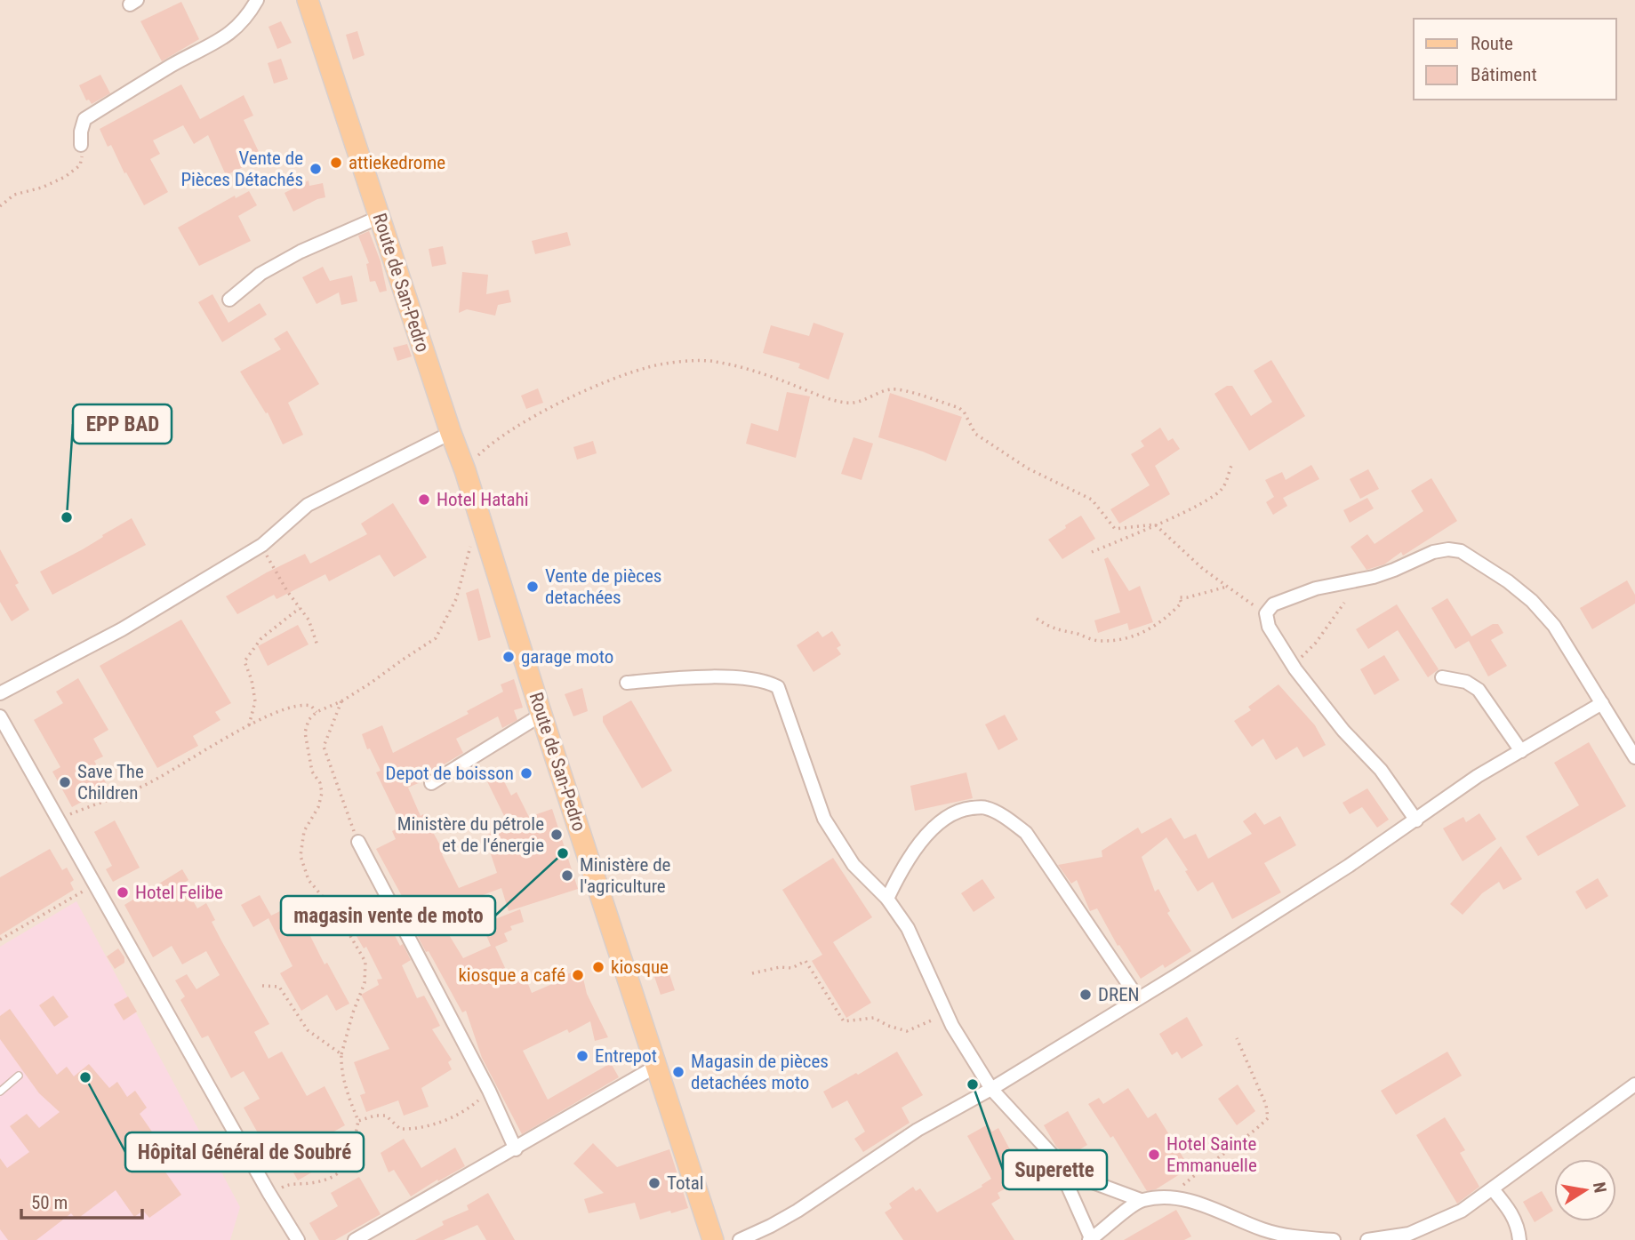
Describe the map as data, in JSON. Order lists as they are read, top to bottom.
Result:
{
  "streets": {
    "main road": ["Route de San-Pedro"]
  },
  "places": [
    "attiekedrome",
    "Vente de Pièces Détachés",
    "Hotel Hatahi",
    "EPP BAD",
    "Vente de pièces detachées",
    "garage moto",
    "Depot de boisson",
    "Save The Children",
    "Ministère du pétrole et de l'énergie",
    "magasin vente de moto",
    "Ministère de l'agriculture",
    "Hotel Felibe",
    "kiosque",
    "kiosque a café",
    "DREN",
    "Entrepot",
    "Magasin de pièces detachées moto",
    "Hôpital Général de Soubré",
    "Superette",
    "Hotel Sainte Emmanuelle",
    "Total"
  ],
  "legend": ["Route", "Bâtiment"],
  "scale_bar": "50 m",
  "north": "right"
}
